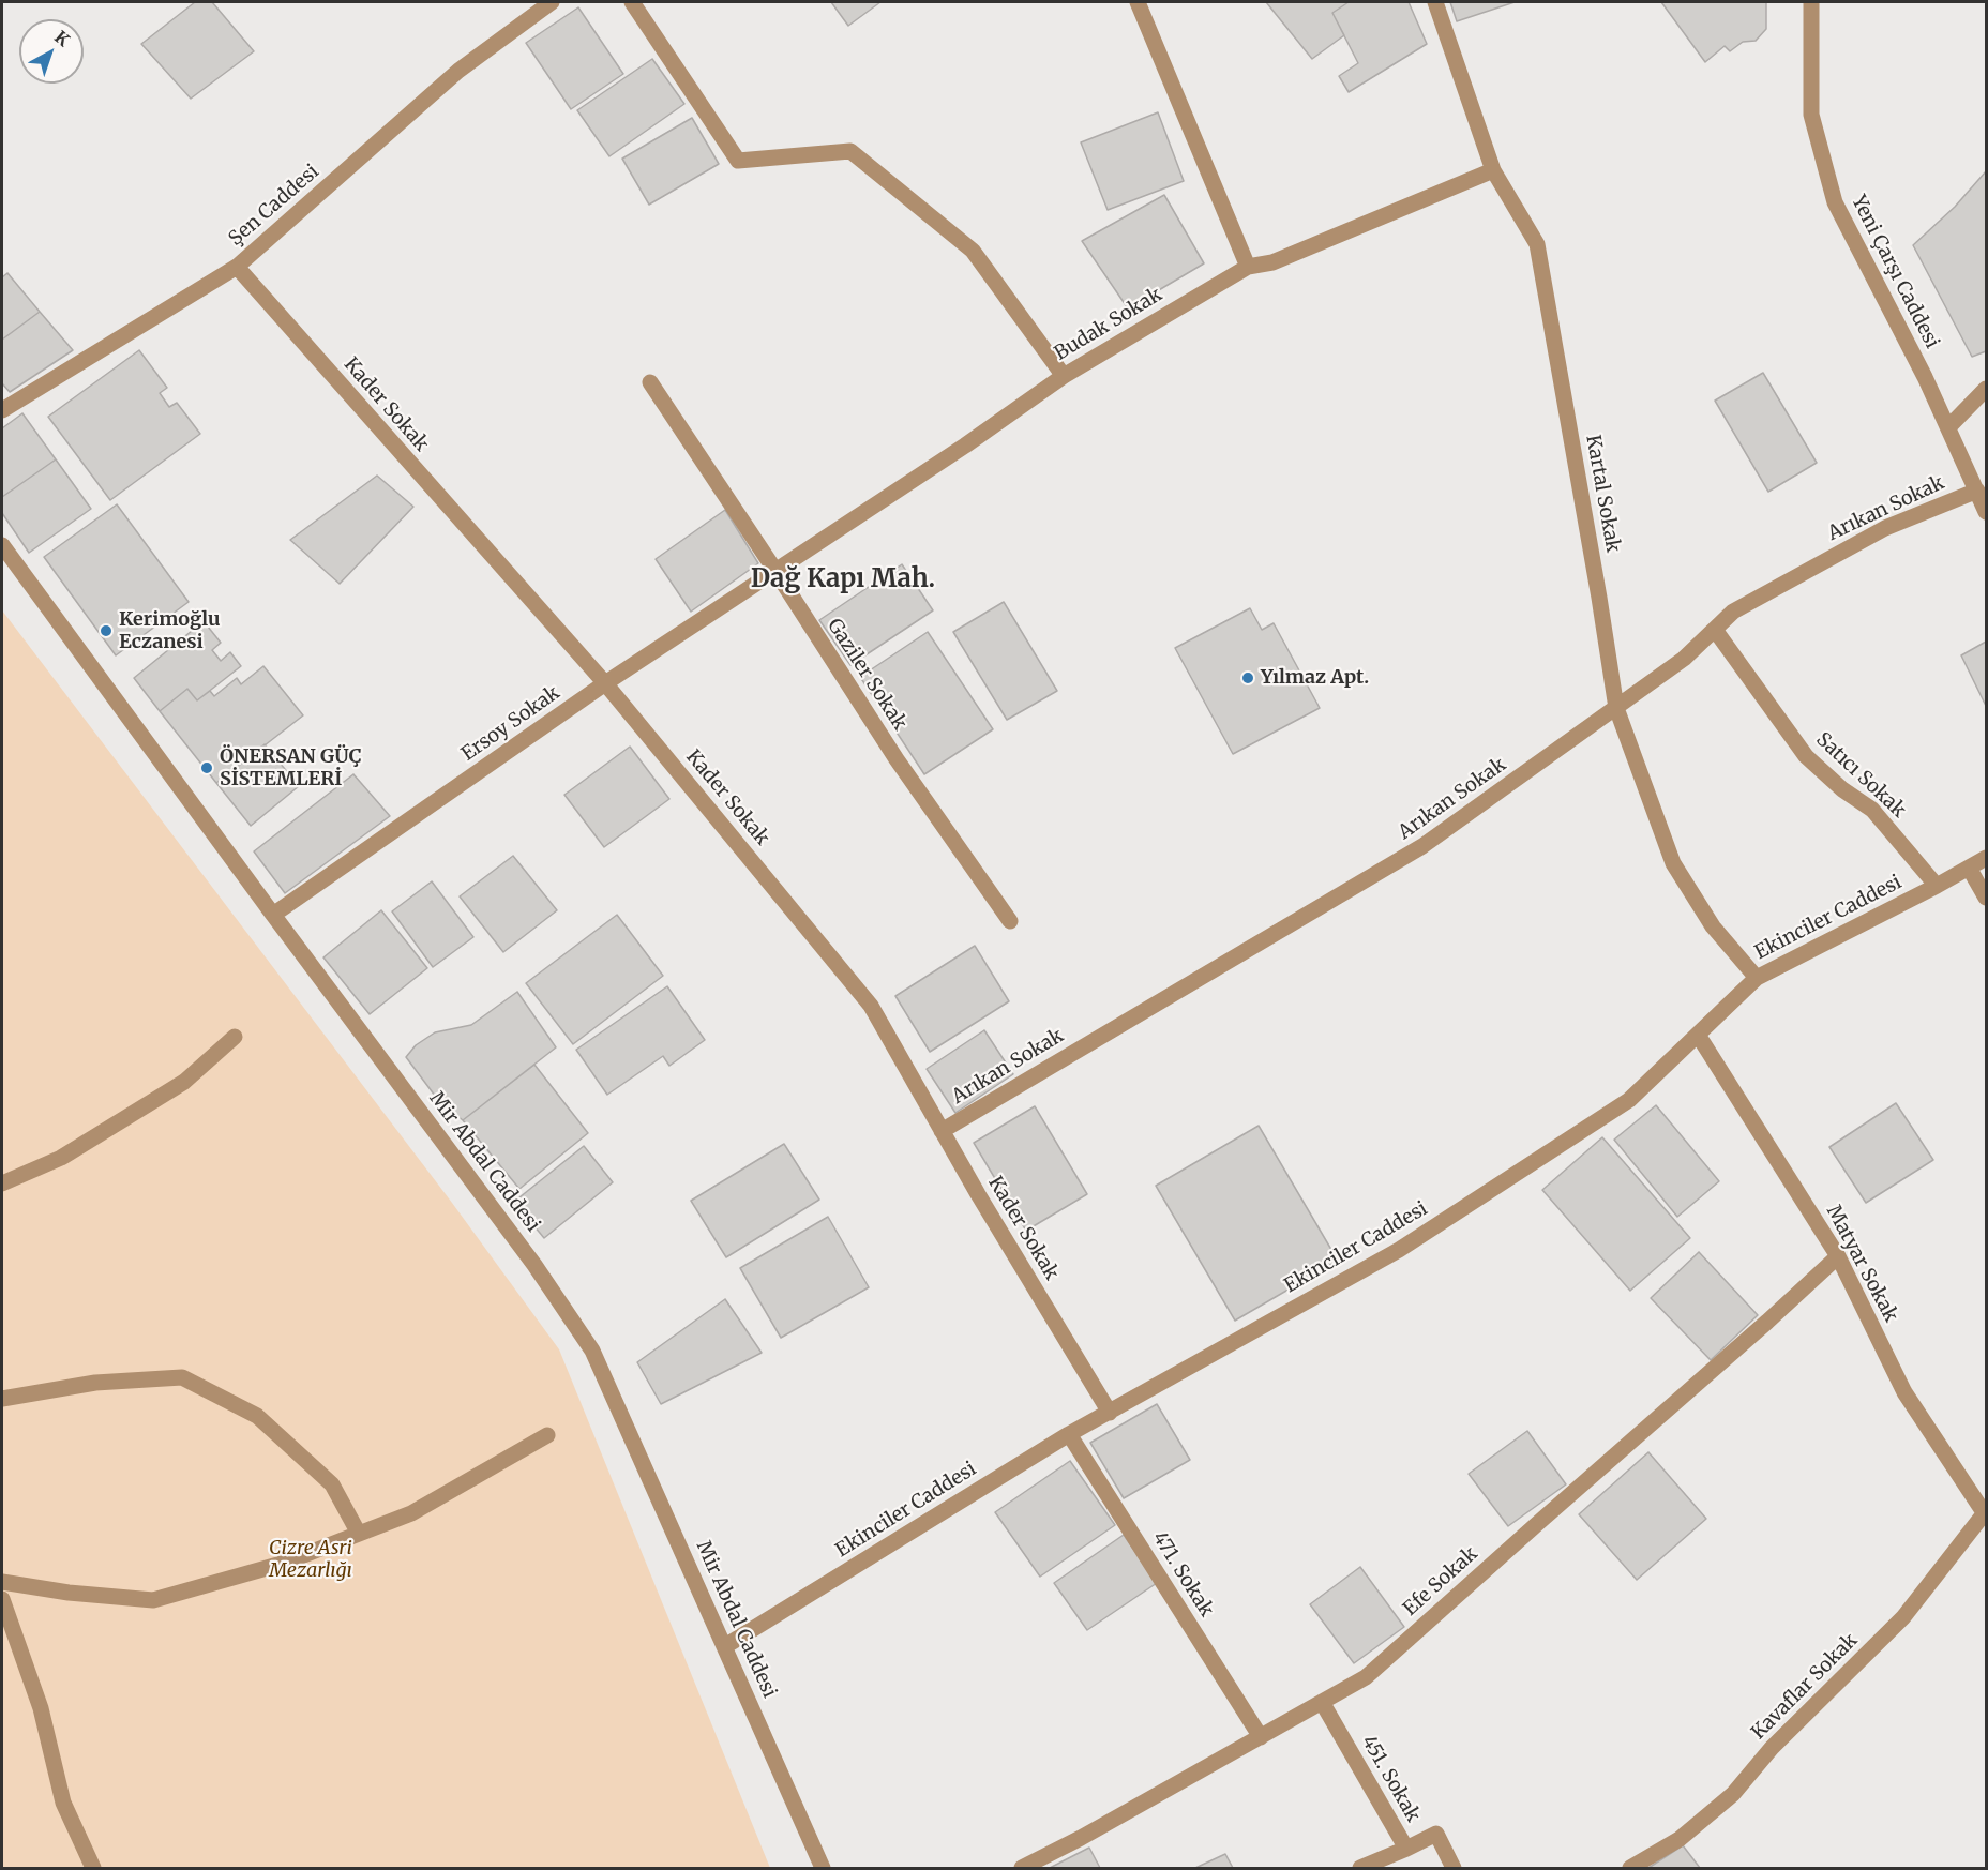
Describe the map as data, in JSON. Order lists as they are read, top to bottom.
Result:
{
  "streets": {
    "street": [
      "Şen Caddesi",
      "Yeni Çarşı Caddesi",
      "Budak Sokak",
      "Kader Sokak",
      "Kartal Sokak",
      "Arıkan Sokak",
      "Gaziler Sokak",
      "Ersoy Sokak",
      "Satıcı Sokak",
      "Ekinciler Caddesi",
      "Mir Abdal Caddesi",
      "Matyar Sokak",
      "471. Sokak",
      "Efe Sokak",
      "Kavaflar Sokak",
      "451. Sokak"
    ]
  },
  "crossings": [
    ["Şen Caddesi", "Kader Sokak"],
    ["Yeni Çarşı Caddesi", "Arıkan Sokak"],
    ["Budak Sokak", "Kartal Sokak"],
    ["Budak Sokak", "Gaziler Sokak"],
    ["Budak Sokak", "Ersoy Sokak"],
    ["Kader Sokak", "Arıkan Sokak"],
    ["Kader Sokak", "Ersoy Sokak"],
    ["Kader Sokak", "Ekinciler Caddesi"],
    ["Kartal Sokak", "Arıkan Sokak"],
    ["Kartal Sokak", "Ekinciler Caddesi"],
    ["Arıkan Sokak", "Satıcı Sokak"],
    ["Gaziler Sokak", "Ersoy Sokak"],
    ["Ersoy Sokak", "Mir Abdal Caddesi"],
    ["Satıcı Sokak", "Ekinciler Caddesi"],
    ["Ekinciler Caddesi", "Mir Abdal Caddesi"],
    ["Ekinciler Caddesi", "Matyar Sokak"],
    ["Ekinciler Caddesi", "471. Sokak"],
    ["Matyar Sokak", "Efe Sokak"],
    ["Matyar Sokak", "Kavaflar Sokak"],
    ["471. Sokak", "Efe Sokak"],
    ["Efe Sokak", "451. Sokak"]
  ],
  "districts": ["Dağ Kapı Mah."],
  "parks": ["Cizre Asri Mezarlığı"],
  "places": ["Kerimoğlu Eczanesi", "Yılmaz Apt.", "ÖNERSAN GÜÇ SİSTEMLERİ"],
  "north": "top right"
}
